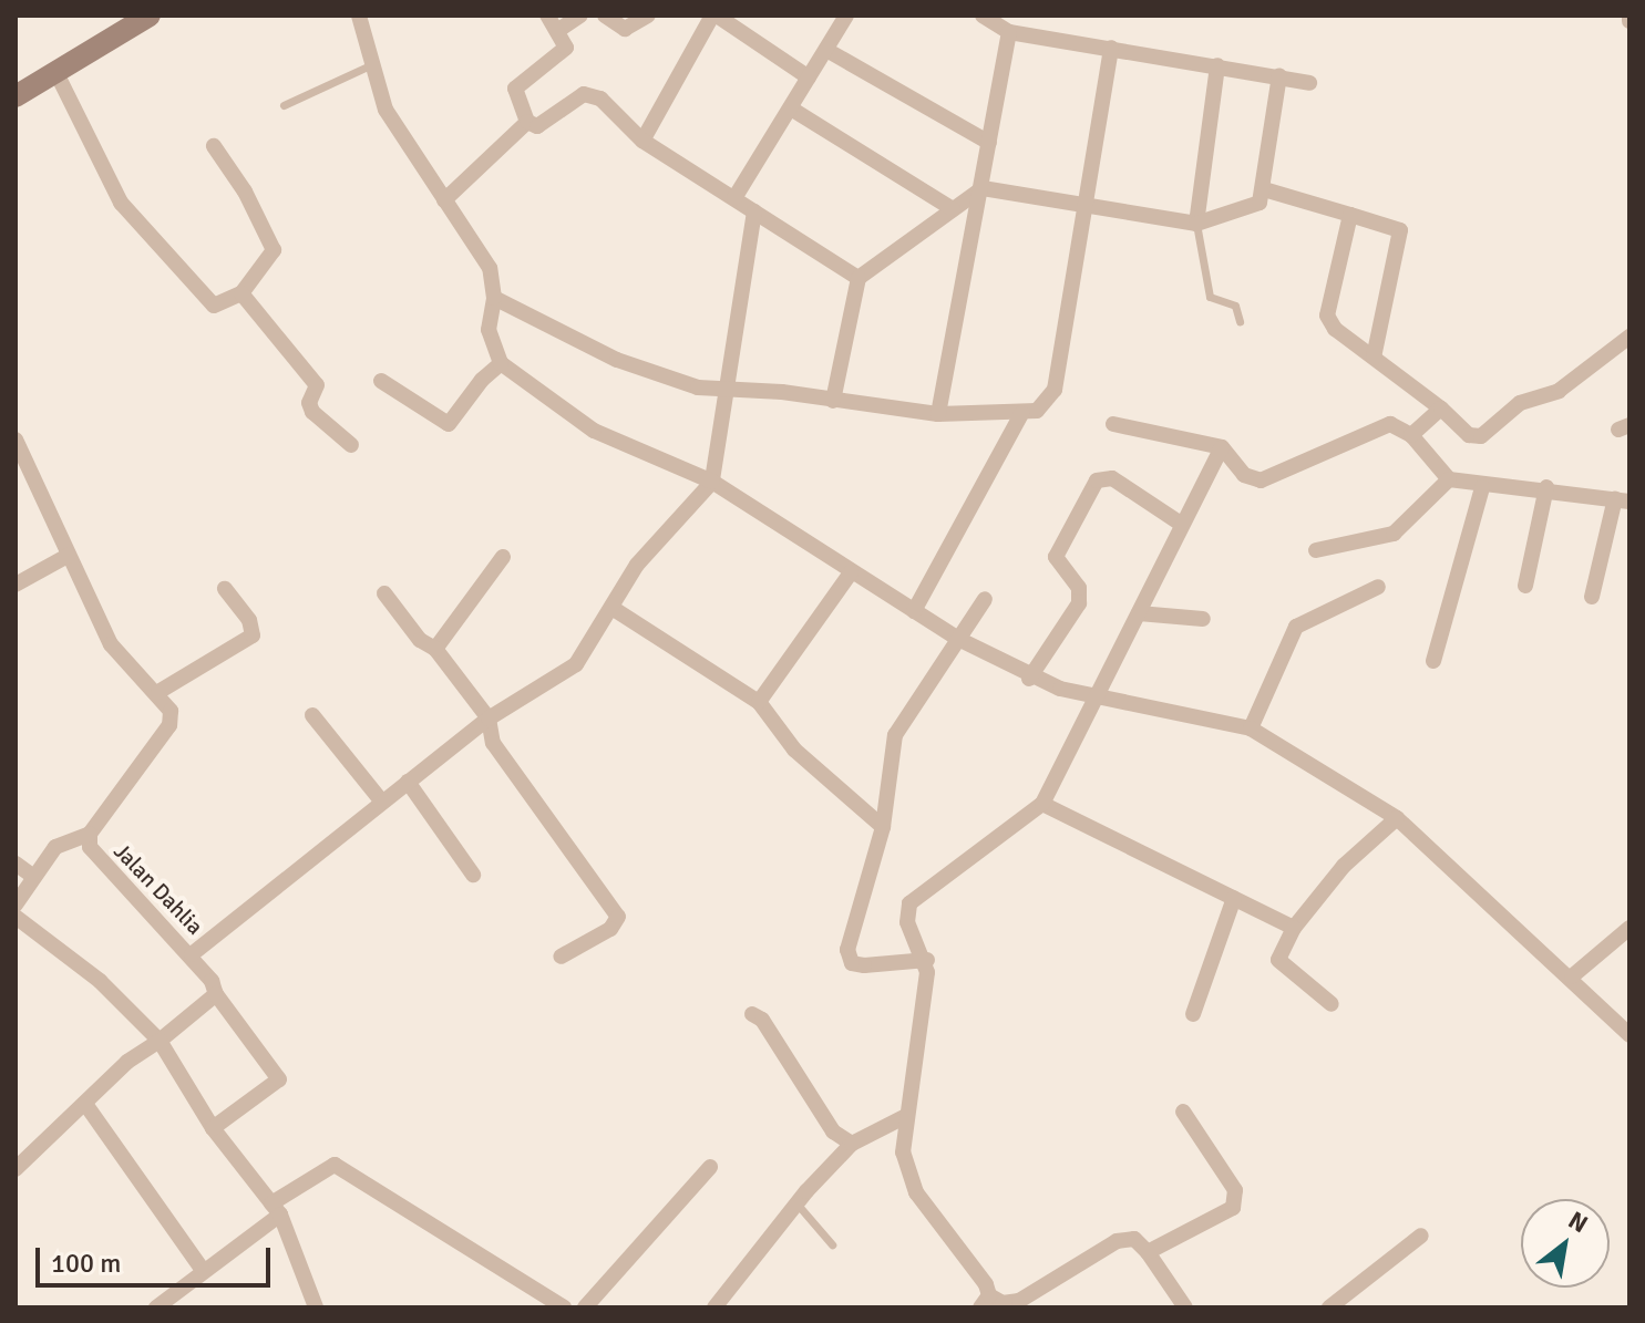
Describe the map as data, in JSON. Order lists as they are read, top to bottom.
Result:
{
  "streets": {
    "street": ["Jalan Dahlia"]
  },
  "scale_bar": "100 m",
  "north": "top right"
}
